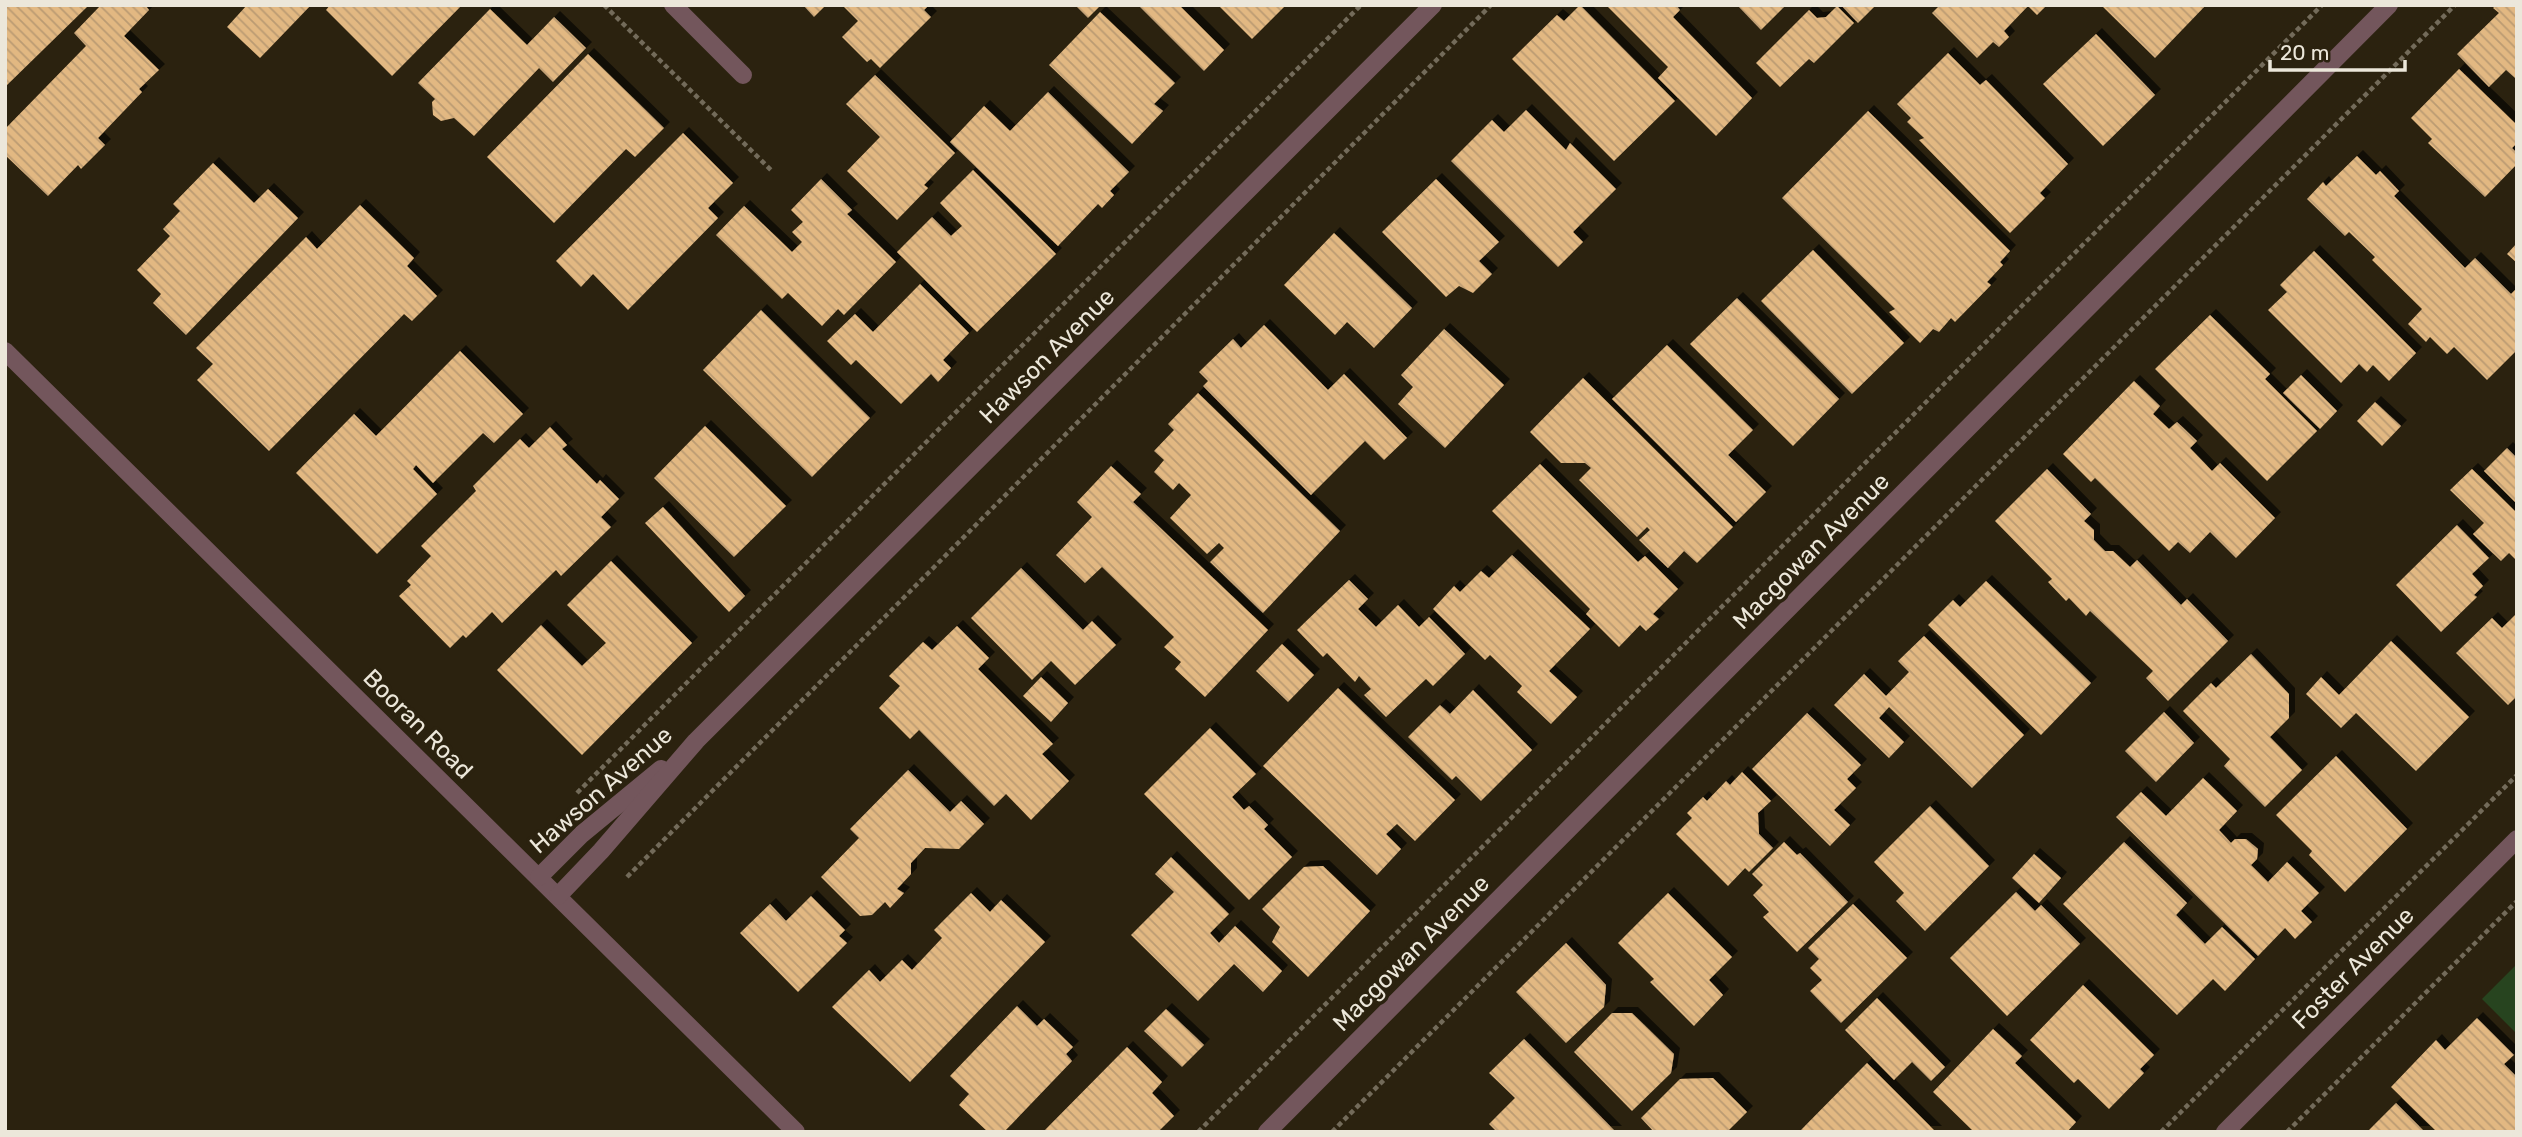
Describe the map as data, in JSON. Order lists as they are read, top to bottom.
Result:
{
  "streets": {
    "street": [
      "Hawson Avenue",
      "Macgowan Avenue",
      "Booran Road",
      "Foster Avenue"
    ]
  },
  "crossings": [
    ["Hawson Avenue", "Booran Road"]
  ],
  "scale_bar": "20 m"
}
